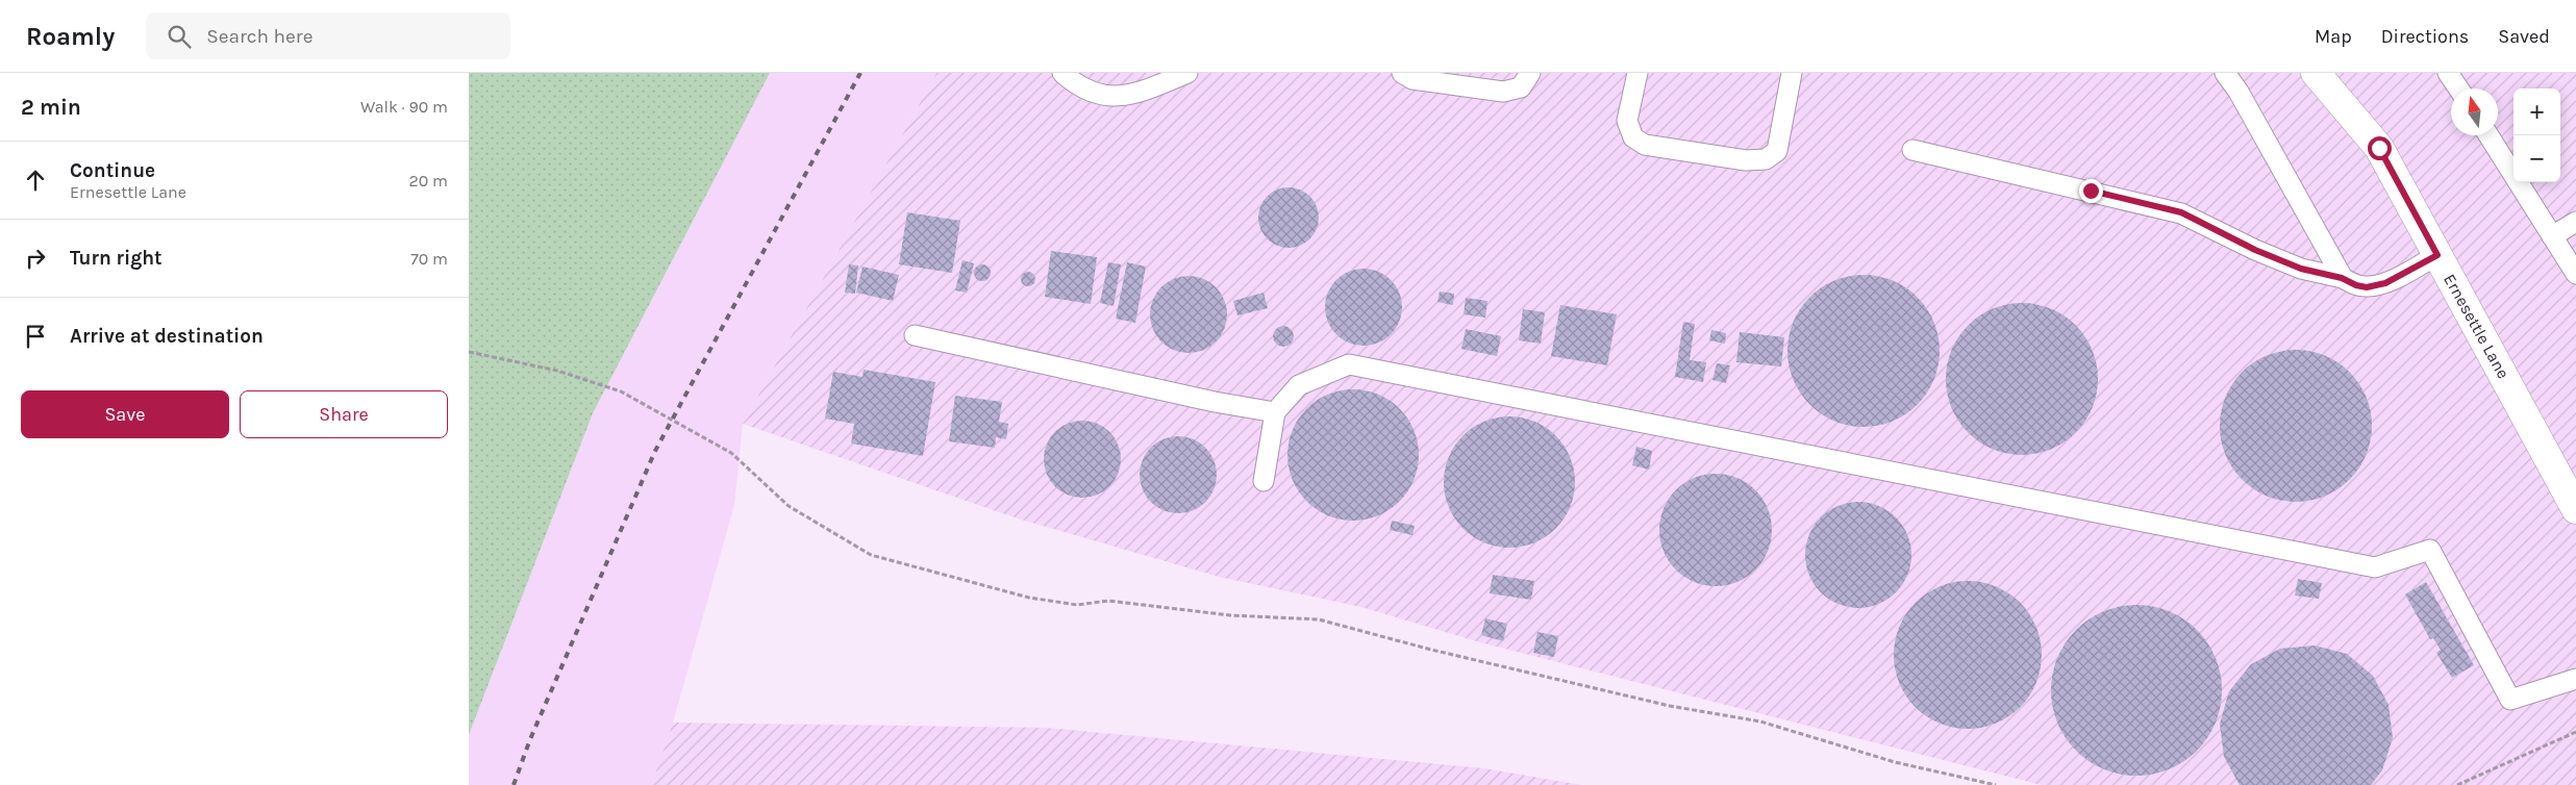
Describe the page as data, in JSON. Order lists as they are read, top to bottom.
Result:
{
  "streets": {
    "street": ["Ernesettle Lane"]
  },
  "north": "top",
  "page": {
    "header": "Roamly",
    "search": "Search here",
    "nav": ["Map", "Directions", "Saved"],
    "heading": ["2 min", "Walk · 90 m"],
    "map_buttons": ["+", "−"],
    "list": [
      ["Continue", "Ernesettle Lane", "20 m"],
      ["Turn right", "70 m"],
      "Arrive at destination"
    ],
    "buttons": ["Save", "Share"]
  }
}
